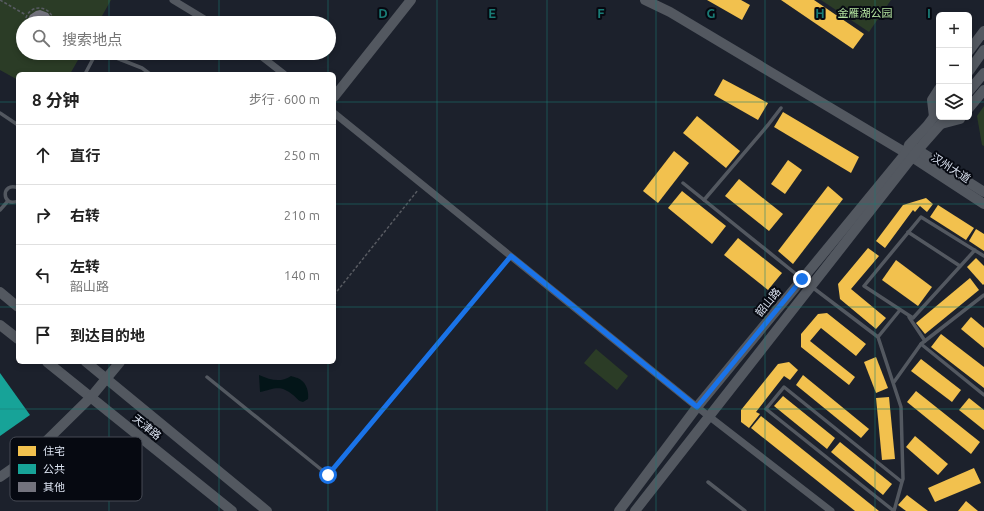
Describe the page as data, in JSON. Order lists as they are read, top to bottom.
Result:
{
  "streets": {
    "main road": ["汉州大道", "韶山路", "天津路"]
  },
  "crossings": [
    ["汉州大道", "韶山路"]
  ],
  "parks": ["金雁湖公园"],
  "legend": ["住宅", "公共", "其他"],
  "page": {
    "map_buttons": ["+", "−"],
    "search": "搜索地点",
    "heading": ["8 分钟", "步行 · 600 m"],
    "list": [
      ["直行", "250 m"],
      ["右转", "210 m"],
      ["左转", "韶山路", "140 m"],
      "到达目的地"
    ]
  },
  "grid": {
    "columns": [
      "D",
      "E",
      "F",
      "G",
      "H",
      "I"
    ]
  }
}
